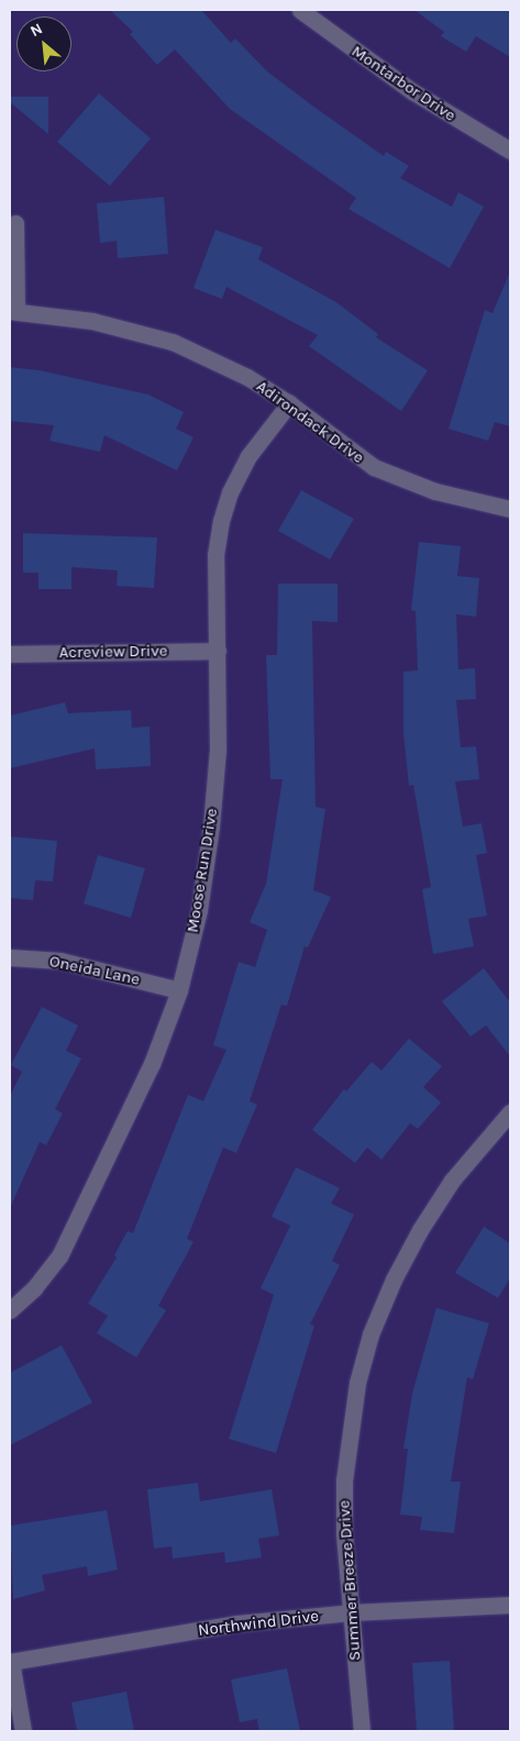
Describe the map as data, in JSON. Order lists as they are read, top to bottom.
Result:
{
  "streets": {
    "street": [
      "Montarbor Drive",
      "Adirondack Drive",
      "Acreview Drive",
      "Moose Run Drive",
      "Oneida Lane",
      "Summer Breeze Drive",
      "Northwind Drive"
    ]
  },
  "crossings": [
    ["Adirondack Drive", "Moose Run Drive"],
    ["Acreview Drive", "Moose Run Drive"],
    ["Moose Run Drive", "Oneida Lane"],
    ["Summer Breeze Drive", "Northwind Drive"]
  ],
  "north": "top left"
}
